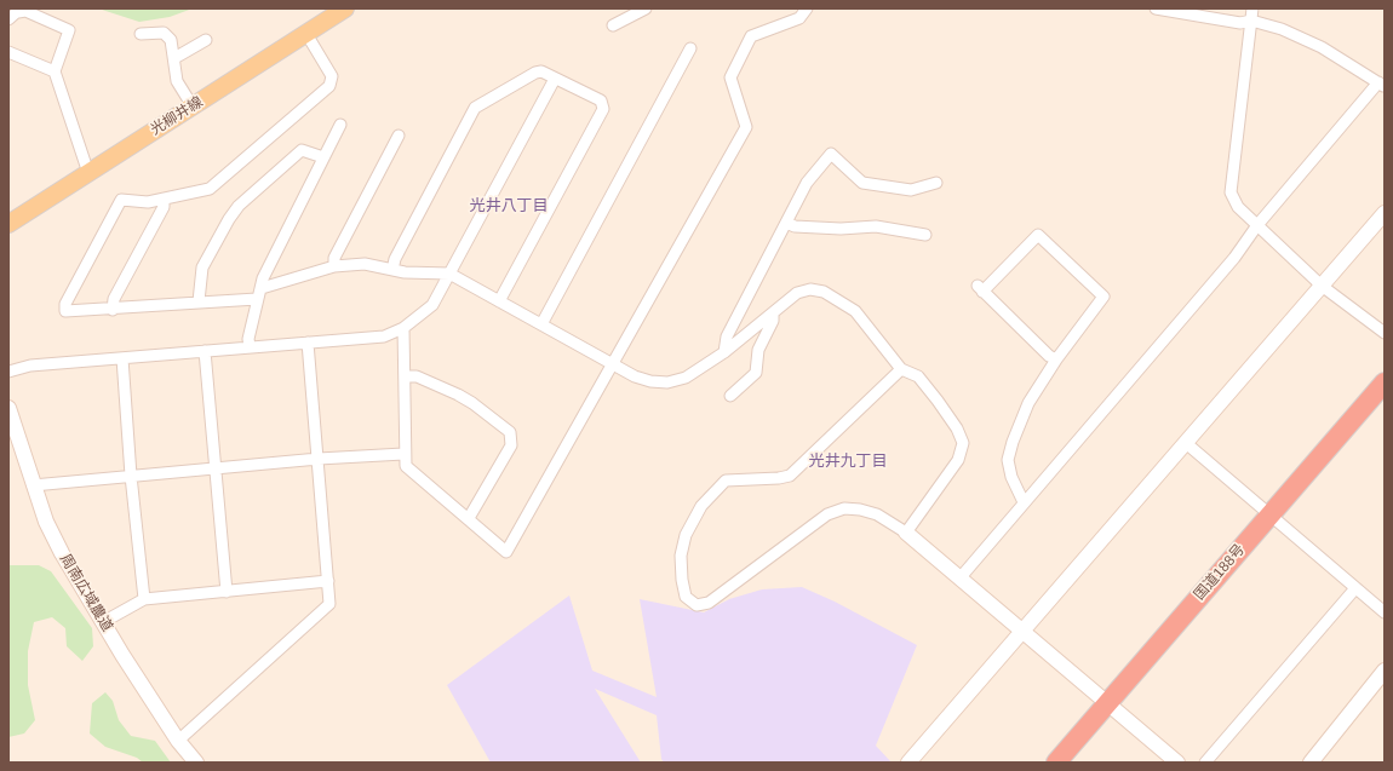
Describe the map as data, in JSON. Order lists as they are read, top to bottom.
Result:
{
  "streets": {
    "highway": ["国道188号"],
    "main road": ["光柳井線"],
    "street": ["周南広域農道"]
  },
  "districts": ["光井八丁目", "光井九丁目"]
}
